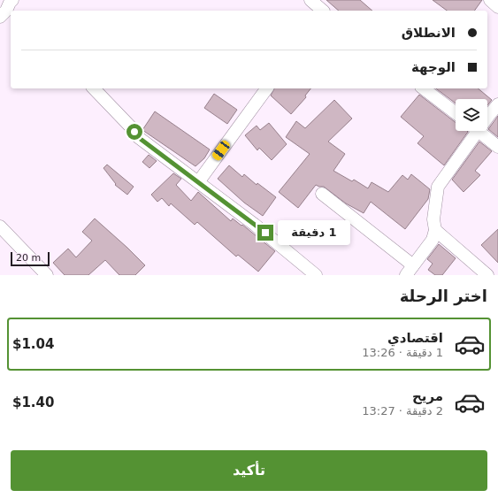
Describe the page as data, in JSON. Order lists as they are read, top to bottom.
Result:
{
  "scale_bar": "20 m",
  "page": {
    "banner": ["الانطلاق", "الوجهة"],
    "bubble": "1 دقيقة",
    "scale": "20 m",
    "heading": "اختر الرحلة",
    "list": [
      {
        "name": "اقتصادي",
        "note": "1 دقيقة · 13:26",
        "value": "$1.04"
      },
      {
        "name": "مريح",
        "note": "2 دقيقة · 13:27",
        "value": "$1.40"
      }
    ],
    "buttons": "تأكيد"
  }
}
